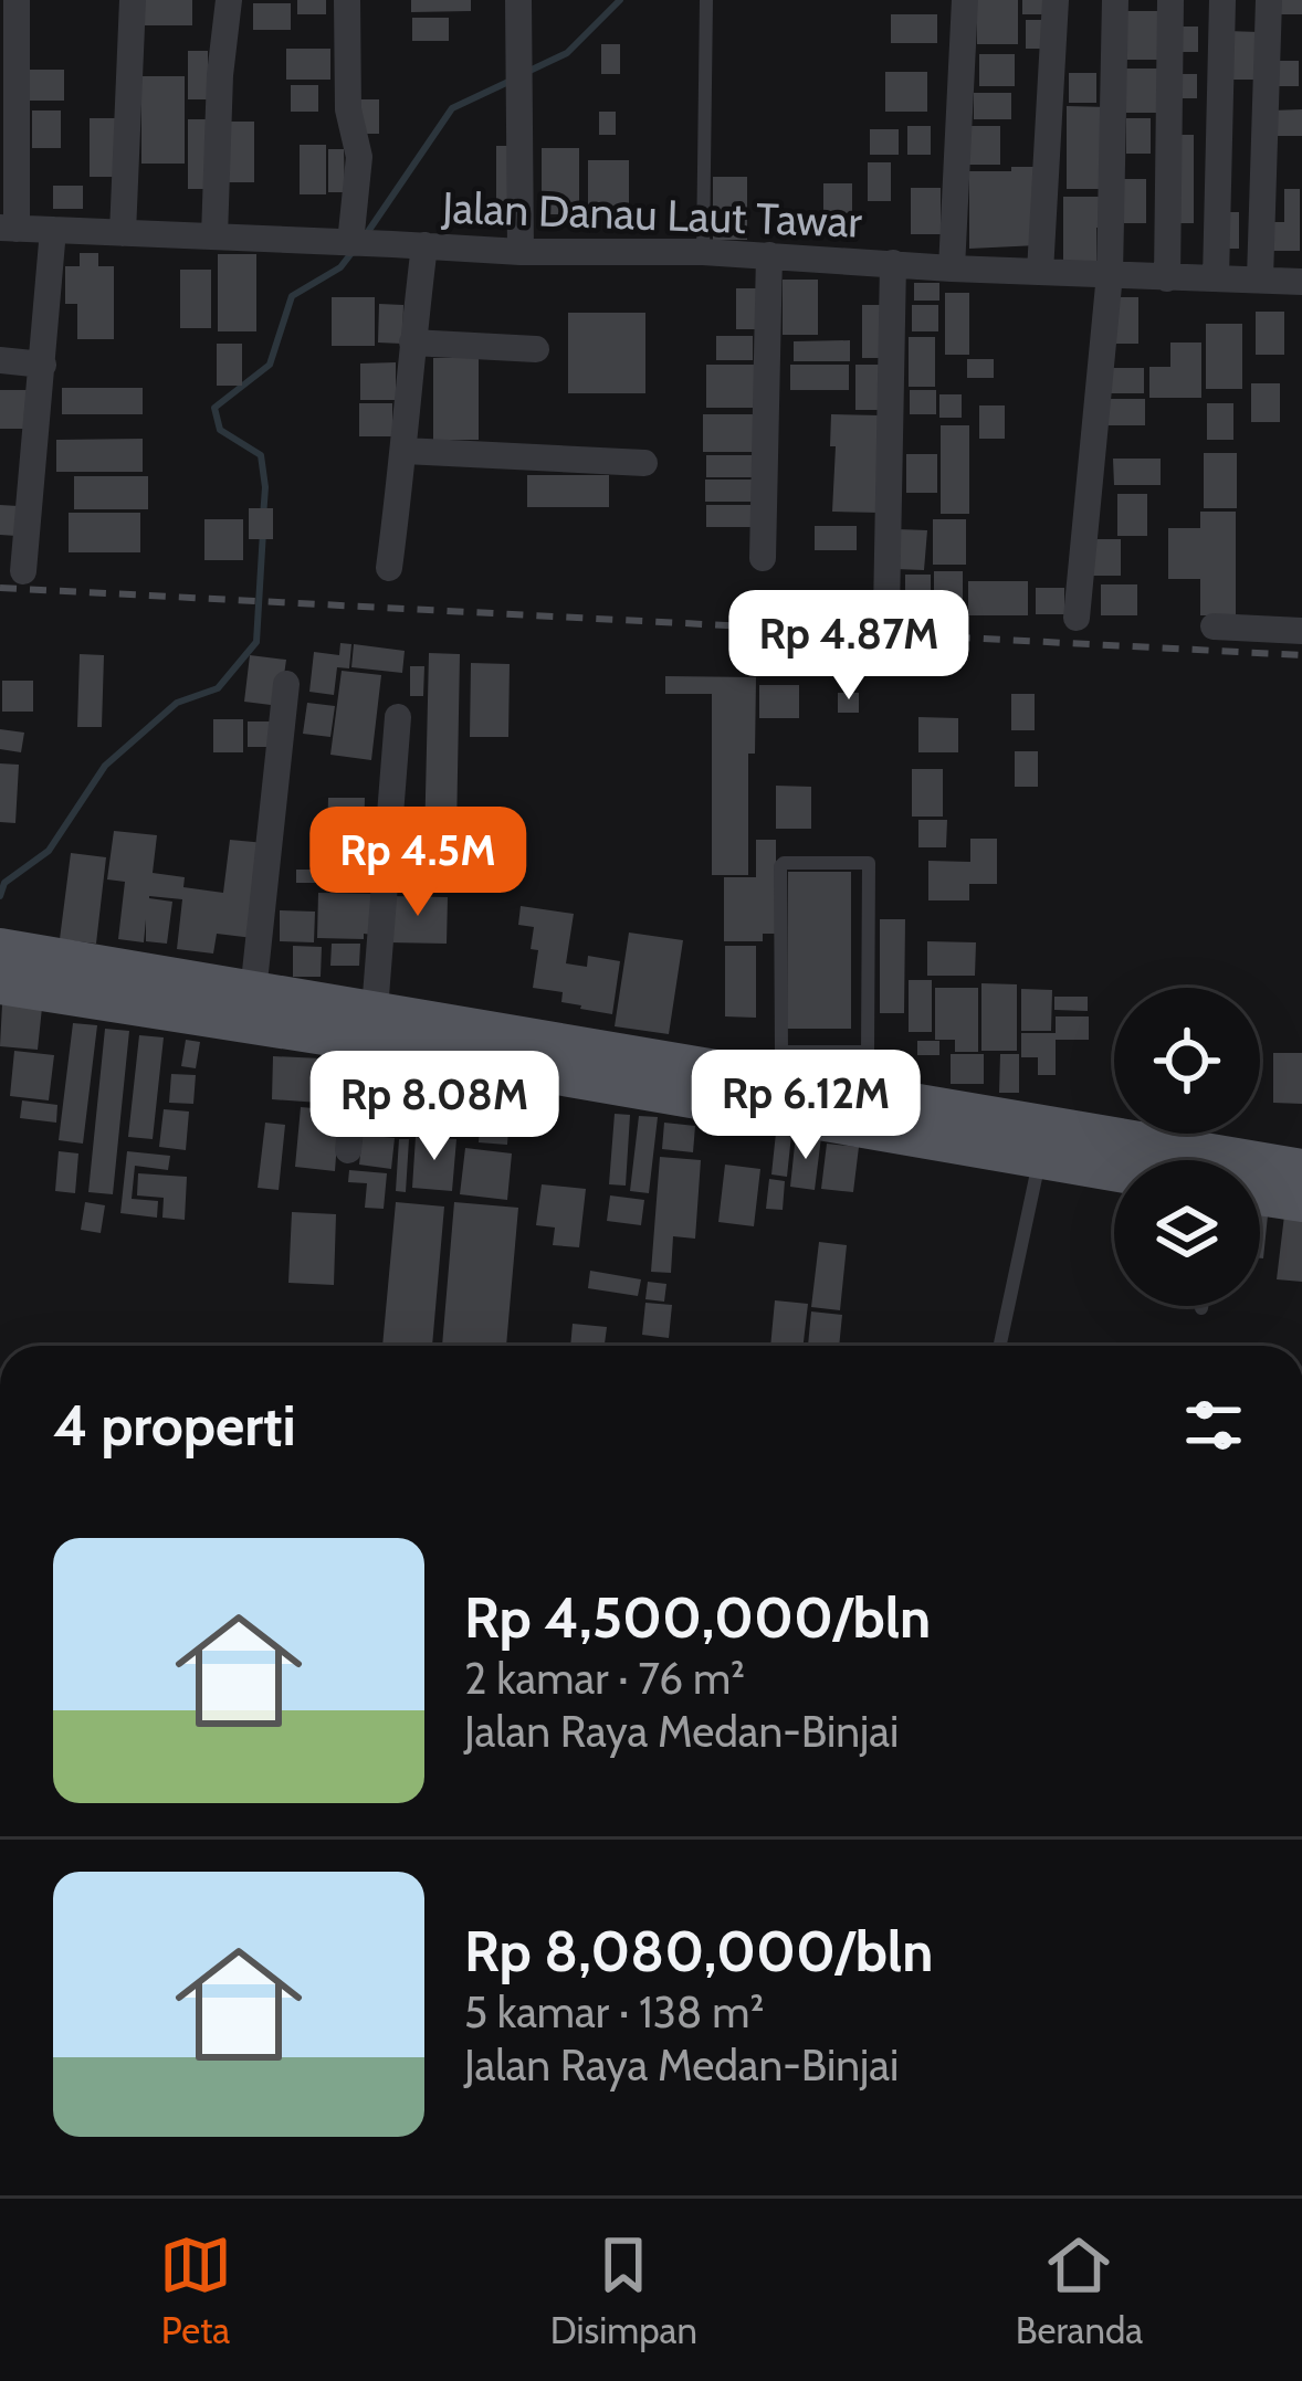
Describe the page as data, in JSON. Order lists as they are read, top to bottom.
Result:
{
  "streets": {
    "street": ["Jalan Danau Laut Tawar"]
  },
  "page": {
    "price": [
      "Rp 4.87M",
      "Rp 4.5M",
      "Rp 6.12M",
      "Rp 8.08M"
    ],
    "heading": "4 properti",
    "list": [
      {
        "name": "Rp 4,500,000/bln",
        "note": "2 kamar · 76 m² · Jalan Raya Medan-Binjai"
      },
      {
        "name": "Rp 8,080,000/bln",
        "note": "5 kamar · 138 m² · Jalan Raya Medan-Binjai"
      }
    ],
    "tabs": ["Peta", "Disimpan", "Beranda"]
  }
}
